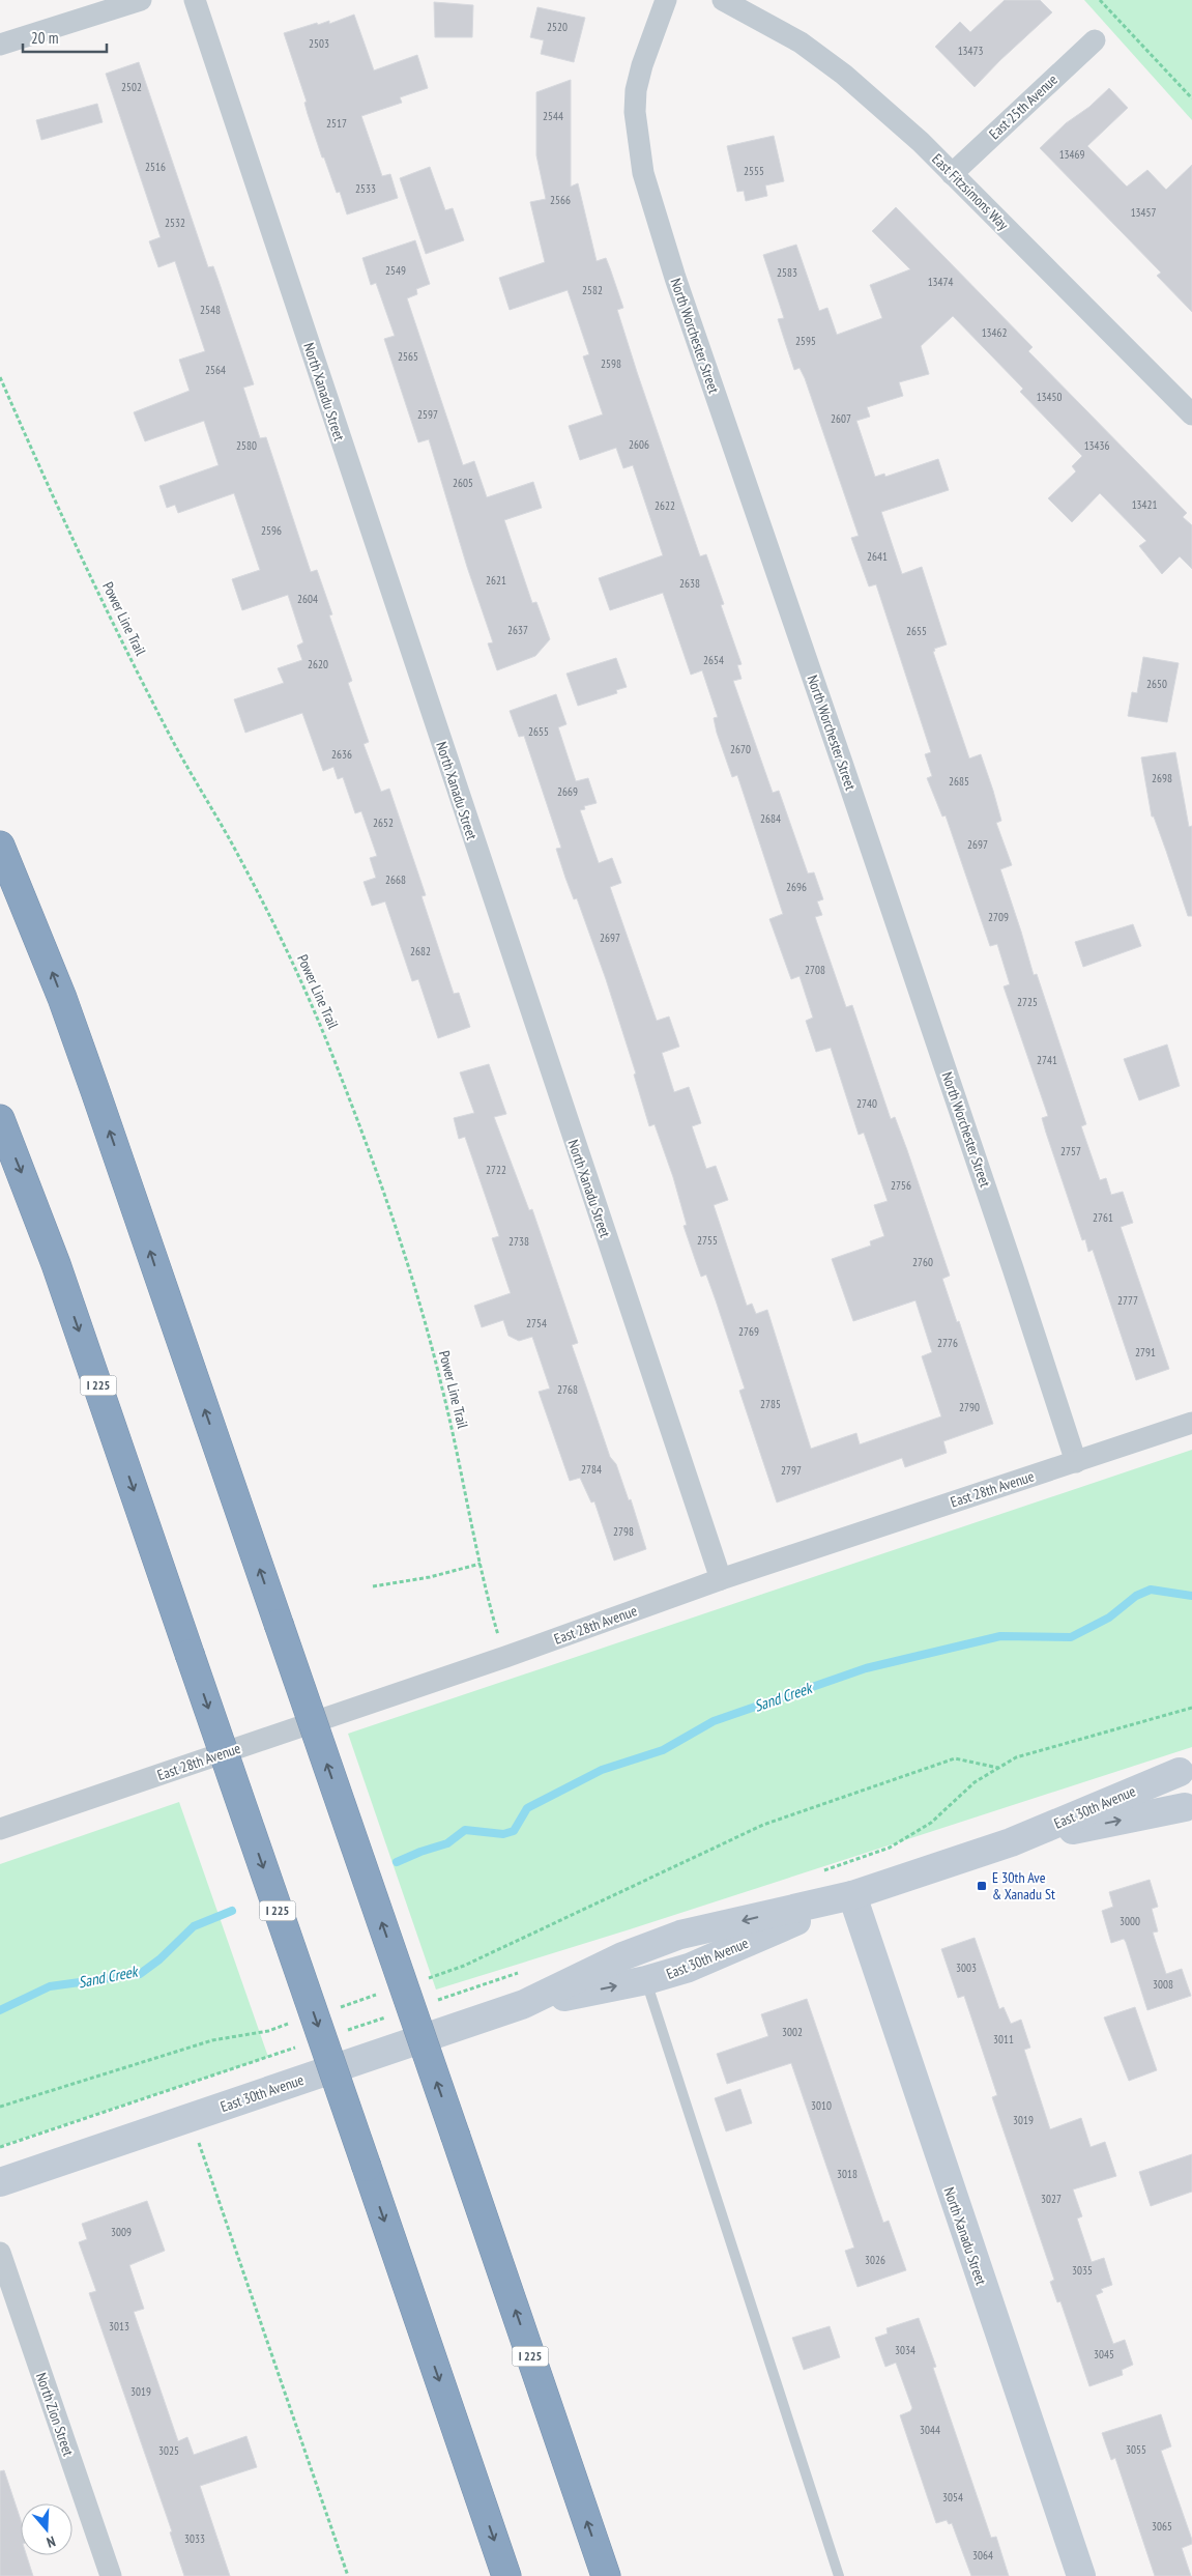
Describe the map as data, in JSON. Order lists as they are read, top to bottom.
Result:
{
  "streets": {
    "highway": ["I 225"],
    "street": [
      "East 25th Avenue",
      "East Fitzsimons Way",
      "North Worchester Street",
      "North Xanadu Street",
      "East 28th Avenue",
      "East 30th Avenue",
      "North Zion Street"
    ],
    "path": ["Power Line Trail"]
  },
  "crossings": [
    ["East 25th Avenue", "East Fitzsimons Way"],
    ["North Worchester Street", "East 28th Avenue"],
    ["North Xanadu Street", "East 28th Avenue"],
    ["North Xanadu Street", "East 30th Avenue"],
    ["Power Line Trail", "East 28th Avenue"]
  ],
  "water": ["Sand Creek"],
  "places": {
    "transit": ["E 30th Ave & Xanadu St"]
  },
  "house_numbers": [
    "2520",
    "2503",
    "13473",
    "2502",
    "2544",
    "2517",
    "13469",
    "2516",
    "2555",
    "2533",
    "2566",
    "13457",
    "2532",
    "2549",
    "2583",
    "13474",
    "2582",
    "2548",
    "13462",
    "2595",
    "2565",
    "2598",
    "2564",
    "13450",
    "2597",
    "2607",
    "2606",
    "2580",
    "13436",
    "2605",
    "13421",
    "2622",
    "2596",
    "2641",
    "2621",
    "2638",
    "2604",
    "2637",
    "2655",
    "2654",
    "2620",
    "2650",
    "2655",
    "2670",
    "2636",
    "2698",
    "2685",
    "2669",
    "2684",
    "2652",
    "2697",
    "2668",
    "2696",
    "2709",
    "2697",
    "2682",
    "2708",
    "2725",
    "2741",
    "2740",
    "2757",
    "2722",
    "2756",
    "2761",
    "2755",
    "2738",
    "2760",
    "2777",
    "2754",
    "2769",
    "2776",
    "2791",
    "2768",
    "2785",
    "2790",
    "2784",
    "2797",
    "2798",
    "3000",
    "3003",
    "3008",
    "3002",
    "3011",
    "3010",
    "3019",
    "3018",
    "3027",
    "3009",
    "3026",
    "3035",
    "3013",
    "3034",
    "3045",
    "3019",
    "3044",
    "3055",
    "3025",
    "3054",
    "3065",
    "3033",
    "3064"
  ],
  "scale_bar": "20 m",
  "north": "bottom"
}
